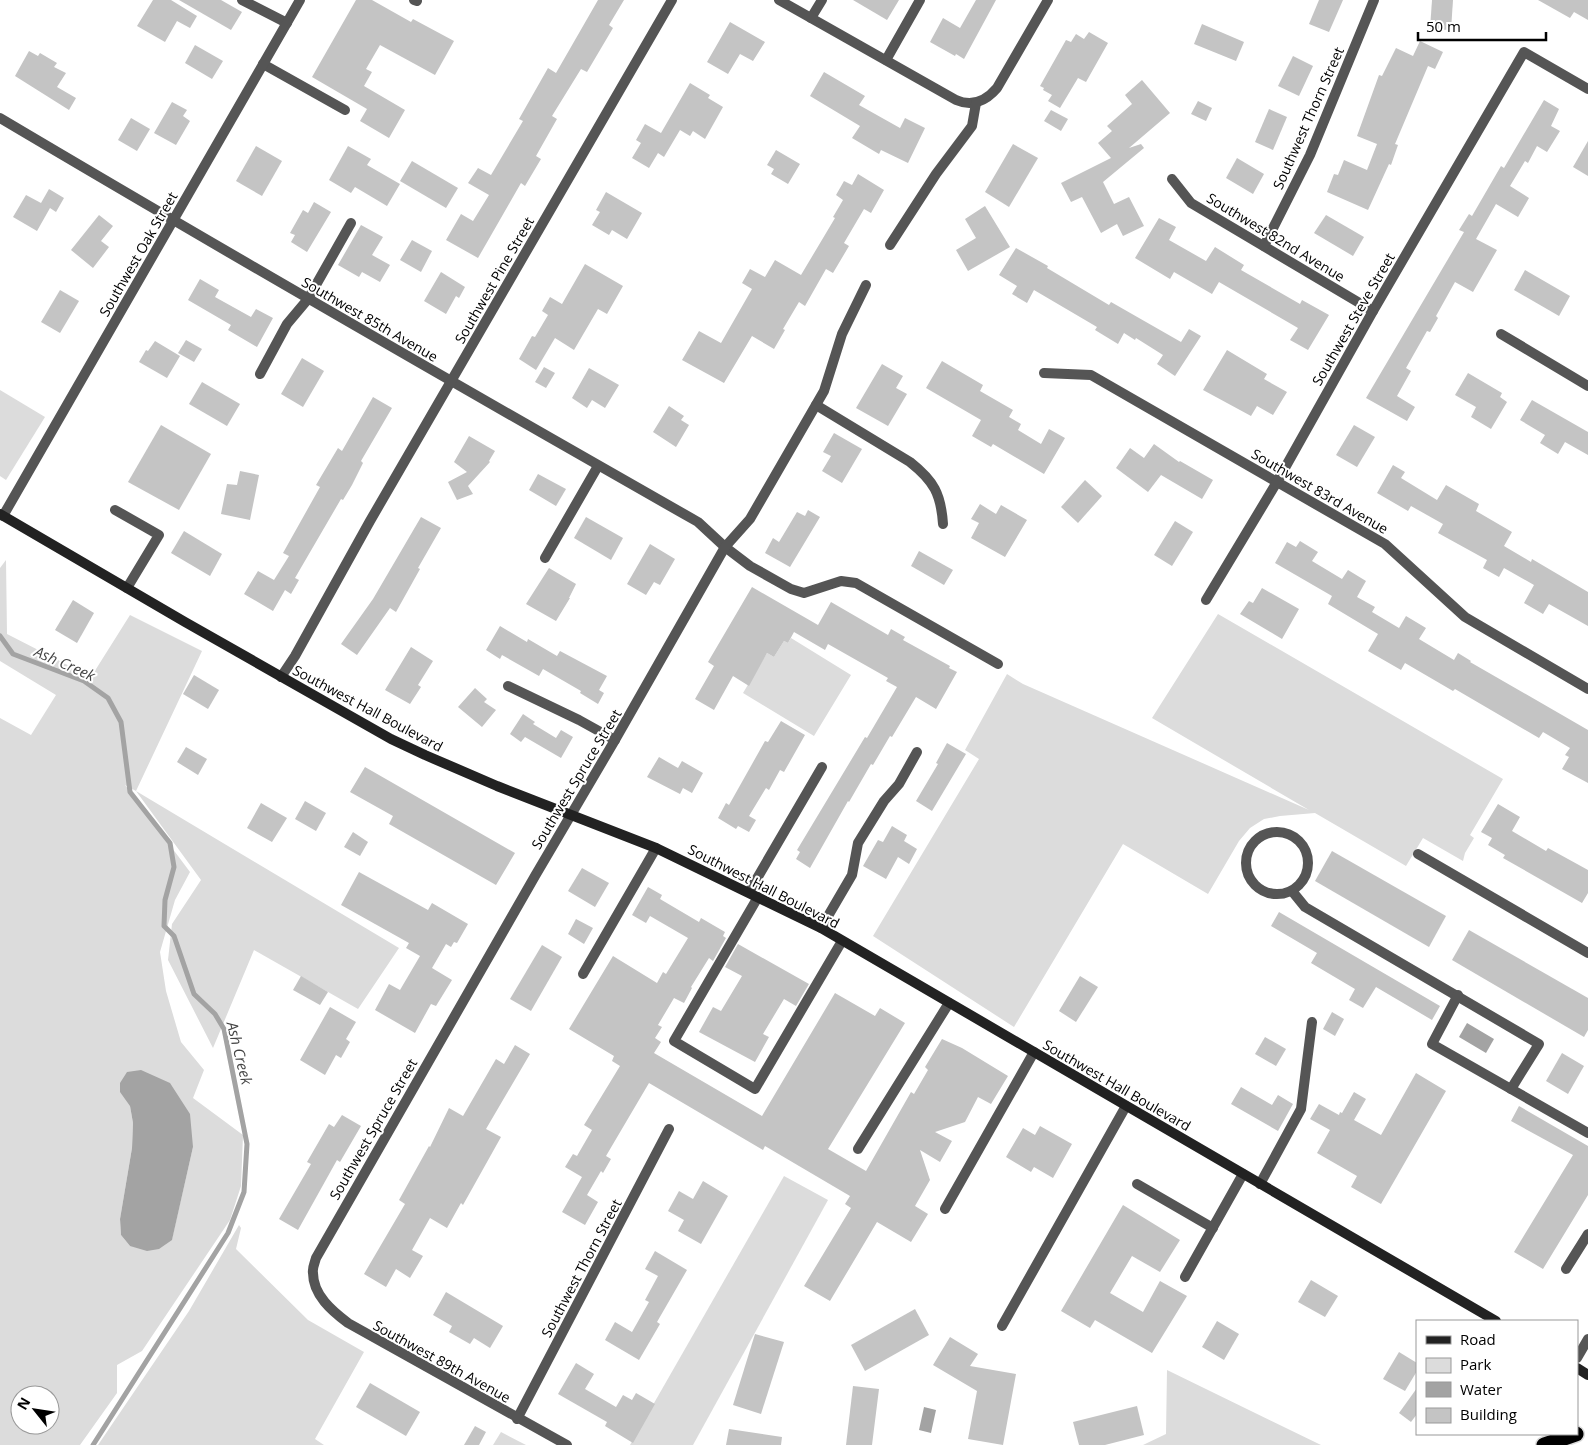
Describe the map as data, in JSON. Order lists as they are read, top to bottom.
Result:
{
  "streets": {
    "main road": ["Southwest Hall Boulevard"],
    "street": [
      "Southwest Thorn Street",
      "Southwest 82nd Avenue",
      "Southwest Oak Street",
      "Southwest Pine Street",
      "Southwest 85th Avenue",
      "Southwest Steve Street",
      "Southwest 83rd Avenue",
      "Southwest Spruce Street",
      "Southwest 89th Avenue"
    ]
  },
  "crossings": [
    ["Southwest Thorn Street", "Southwest 82nd Avenue"],
    ["Southwest Thorn Street", "Southwest 89th Avenue"],
    ["Southwest 82nd Avenue", "Southwest Steve Street"],
    ["Southwest Oak Street", "Southwest 85th Avenue"],
    ["Southwest Oak Street", "Southwest Hall Boulevard"],
    ["Southwest Pine Street", "Southwest 85th Avenue"],
    ["Southwest Pine Street", "Southwest Hall Boulevard"],
    ["Southwest 85th Avenue", "Southwest Spruce Street"],
    ["Southwest Steve Street", "Southwest 83rd Avenue"],
    ["Southwest Hall Boulevard", "Southwest Spruce Street"],
    ["Southwest Spruce Street", "Southwest 89th Avenue"]
  ],
  "water": ["Ash Creek"],
  "legend": [
    "Road",
    "Park",
    "Water",
    "Building"
  ],
  "scale_bar": "50 m",
  "north": "top left"
}
